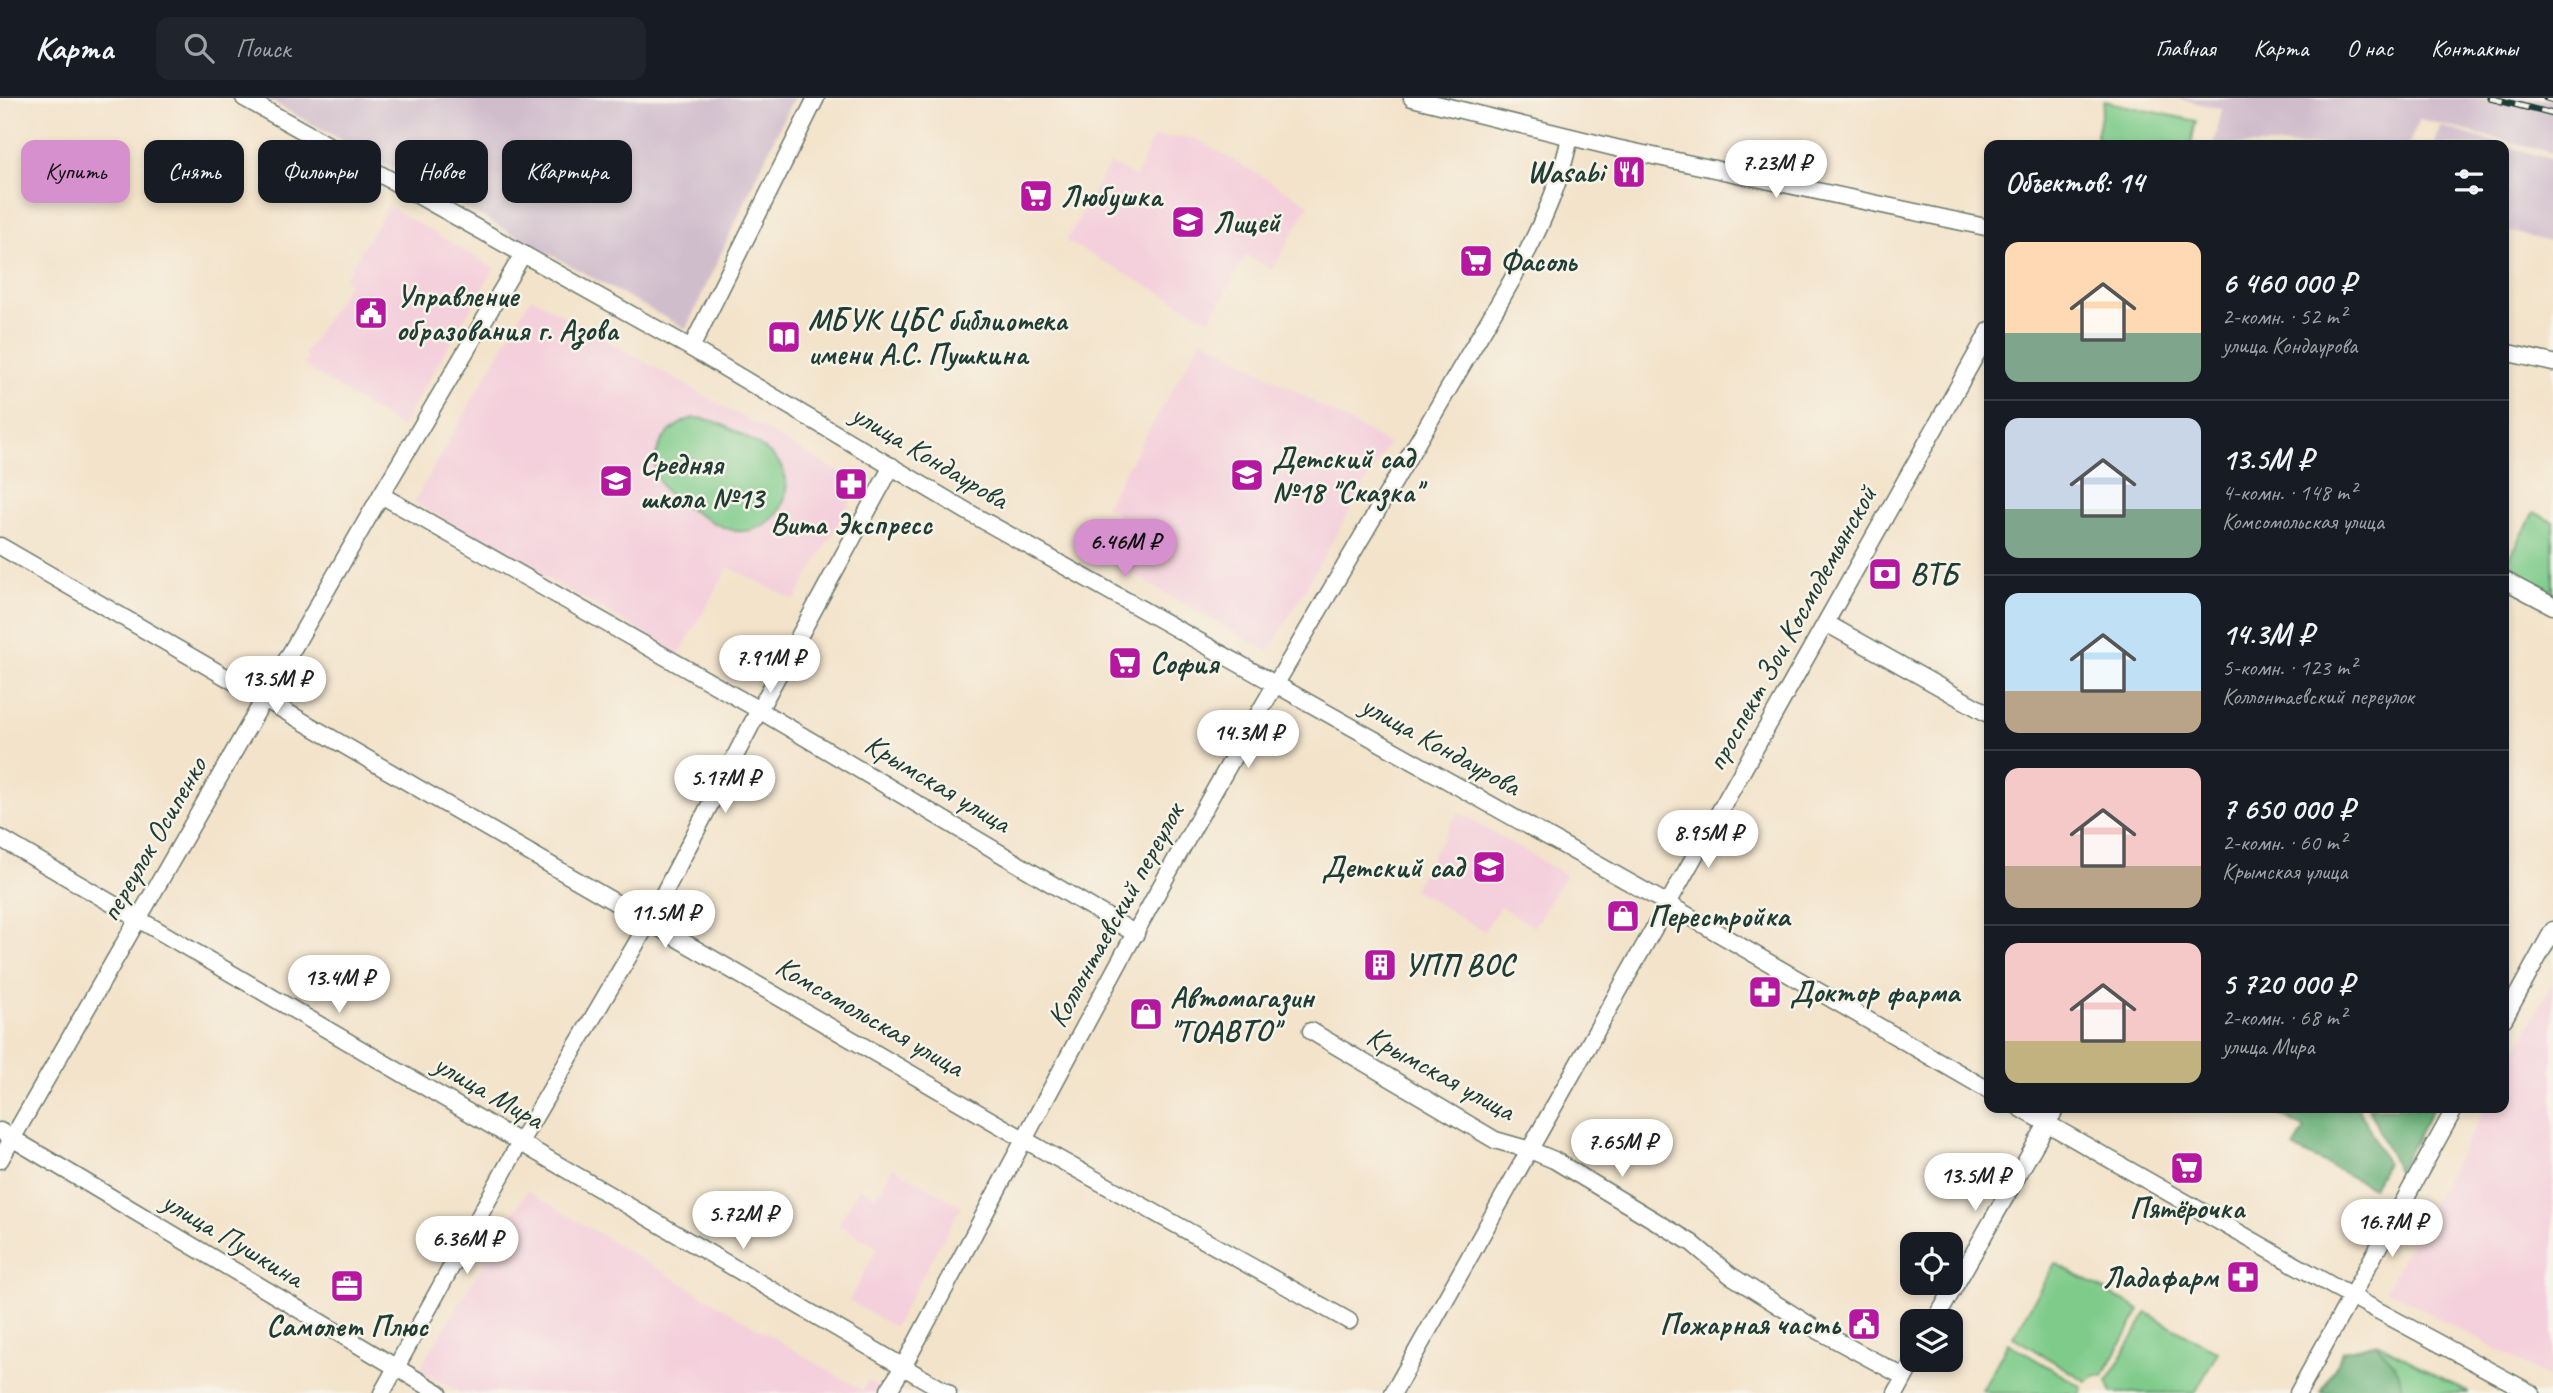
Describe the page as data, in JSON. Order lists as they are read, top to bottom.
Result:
{
  "streets": {
    "street": [
      "улица Кондаурова",
      "проспект Зои Космодемьянской",
      "Крымская улица",
      "переулок Осипенко",
      "Коллонтаевский переулок",
      "Комсомольская улица",
      "улица Мира",
      "улица Пушкина"
    ]
  },
  "crossings": [
    ["улица Кондаурова", "проспект Зои Космодемьянской"],
    ["улица Кондаурова", "переулок Осипенко"],
    ["улица Кондаурова", "Коллонтаевский переулок"],
    ["проспект Зои Космодемьянской", "Крымская улица"],
    ["Крымская улица", "переулок Осипенко"],
    ["Крымская улица", "Коллонтаевский переулок"],
    ["переулок Осипенко", "Комсомольская улица"],
    ["переулок Осипенко", "улица Мира"],
    ["переулок Осипенко", "улица Пушкина"],
    ["Коллонтаевский переулок", "Комсомольская улица"],
    ["Коллонтаевский переулок", "улица Мира"]
  ],
  "places": {
    "restaurant": ["Wasabi"],
    "supermarket": [
      "Любушка",
      "Фасоль",
      "София",
      "Пятёрочка"
    ],
    "school or university": [
      "Лицей",
      "Детский сад №18 \"Сказка\"",
      "Средняя школа №13",
      "Детский сад"
    ],
    "public building": ["Управление образования г. Азова", "Пожарная часть"],
    "library": ["МБУК ЦБС библиотека имени А.С. Пушкина"],
    "pharmacy": ["Вита Экспресс", "Доктор фарма", "Ладафарм"],
    "bank": ["ВТБ"],
    "shop": ["Перестройка", "Автомагазин \"ТОАВТО\""],
    "building": ["УПП ВОС"],
    "office": ["Самолет Плюс"]
  },
  "page": {
    "header": "Карта",
    "search": "Поиск",
    "nav": [
      "Главная",
      "Карта",
      "О нас",
      "Контакты"
    ],
    "price": [
      "7.23M ₽",
      "6.46M ₽",
      "7.91M ₽",
      "13.5M ₽",
      "14.3M ₽",
      "5.17M ₽",
      "8.95M ₽",
      "11.5M ₽",
      "13.4M ₽",
      "7.65M ₽",
      "13.5M ₽",
      "5.72M ₽",
      "16.7M ₽",
      "6.36M ₽"
    ],
    "chip": [
      "Купить",
      "Снять",
      "Фильтры",
      "Новое",
      "Квартира"
    ],
    "heading": "Объектов: 14",
    "list": [
      {
        "name": "6 460 000 ₽",
        "note": "2-комн. · 52 m² · улица Кондаурова"
      },
      {
        "name": "13.5M ₽",
        "note": "4-комн. · 148 m² · Комсомольская улица"
      },
      {
        "name": "14.3M ₽",
        "note": "5-комн. · 123 m² · Коллонтаевский переулок"
      },
      {
        "name": "7 650 000 ₽",
        "note": "2-комн. · 60 m² · Крымская улица"
      },
      {
        "name": "5 720 000 ₽",
        "note": "2-комн. · 68 m² · улица Мира"
      }
    ]
  }
}
